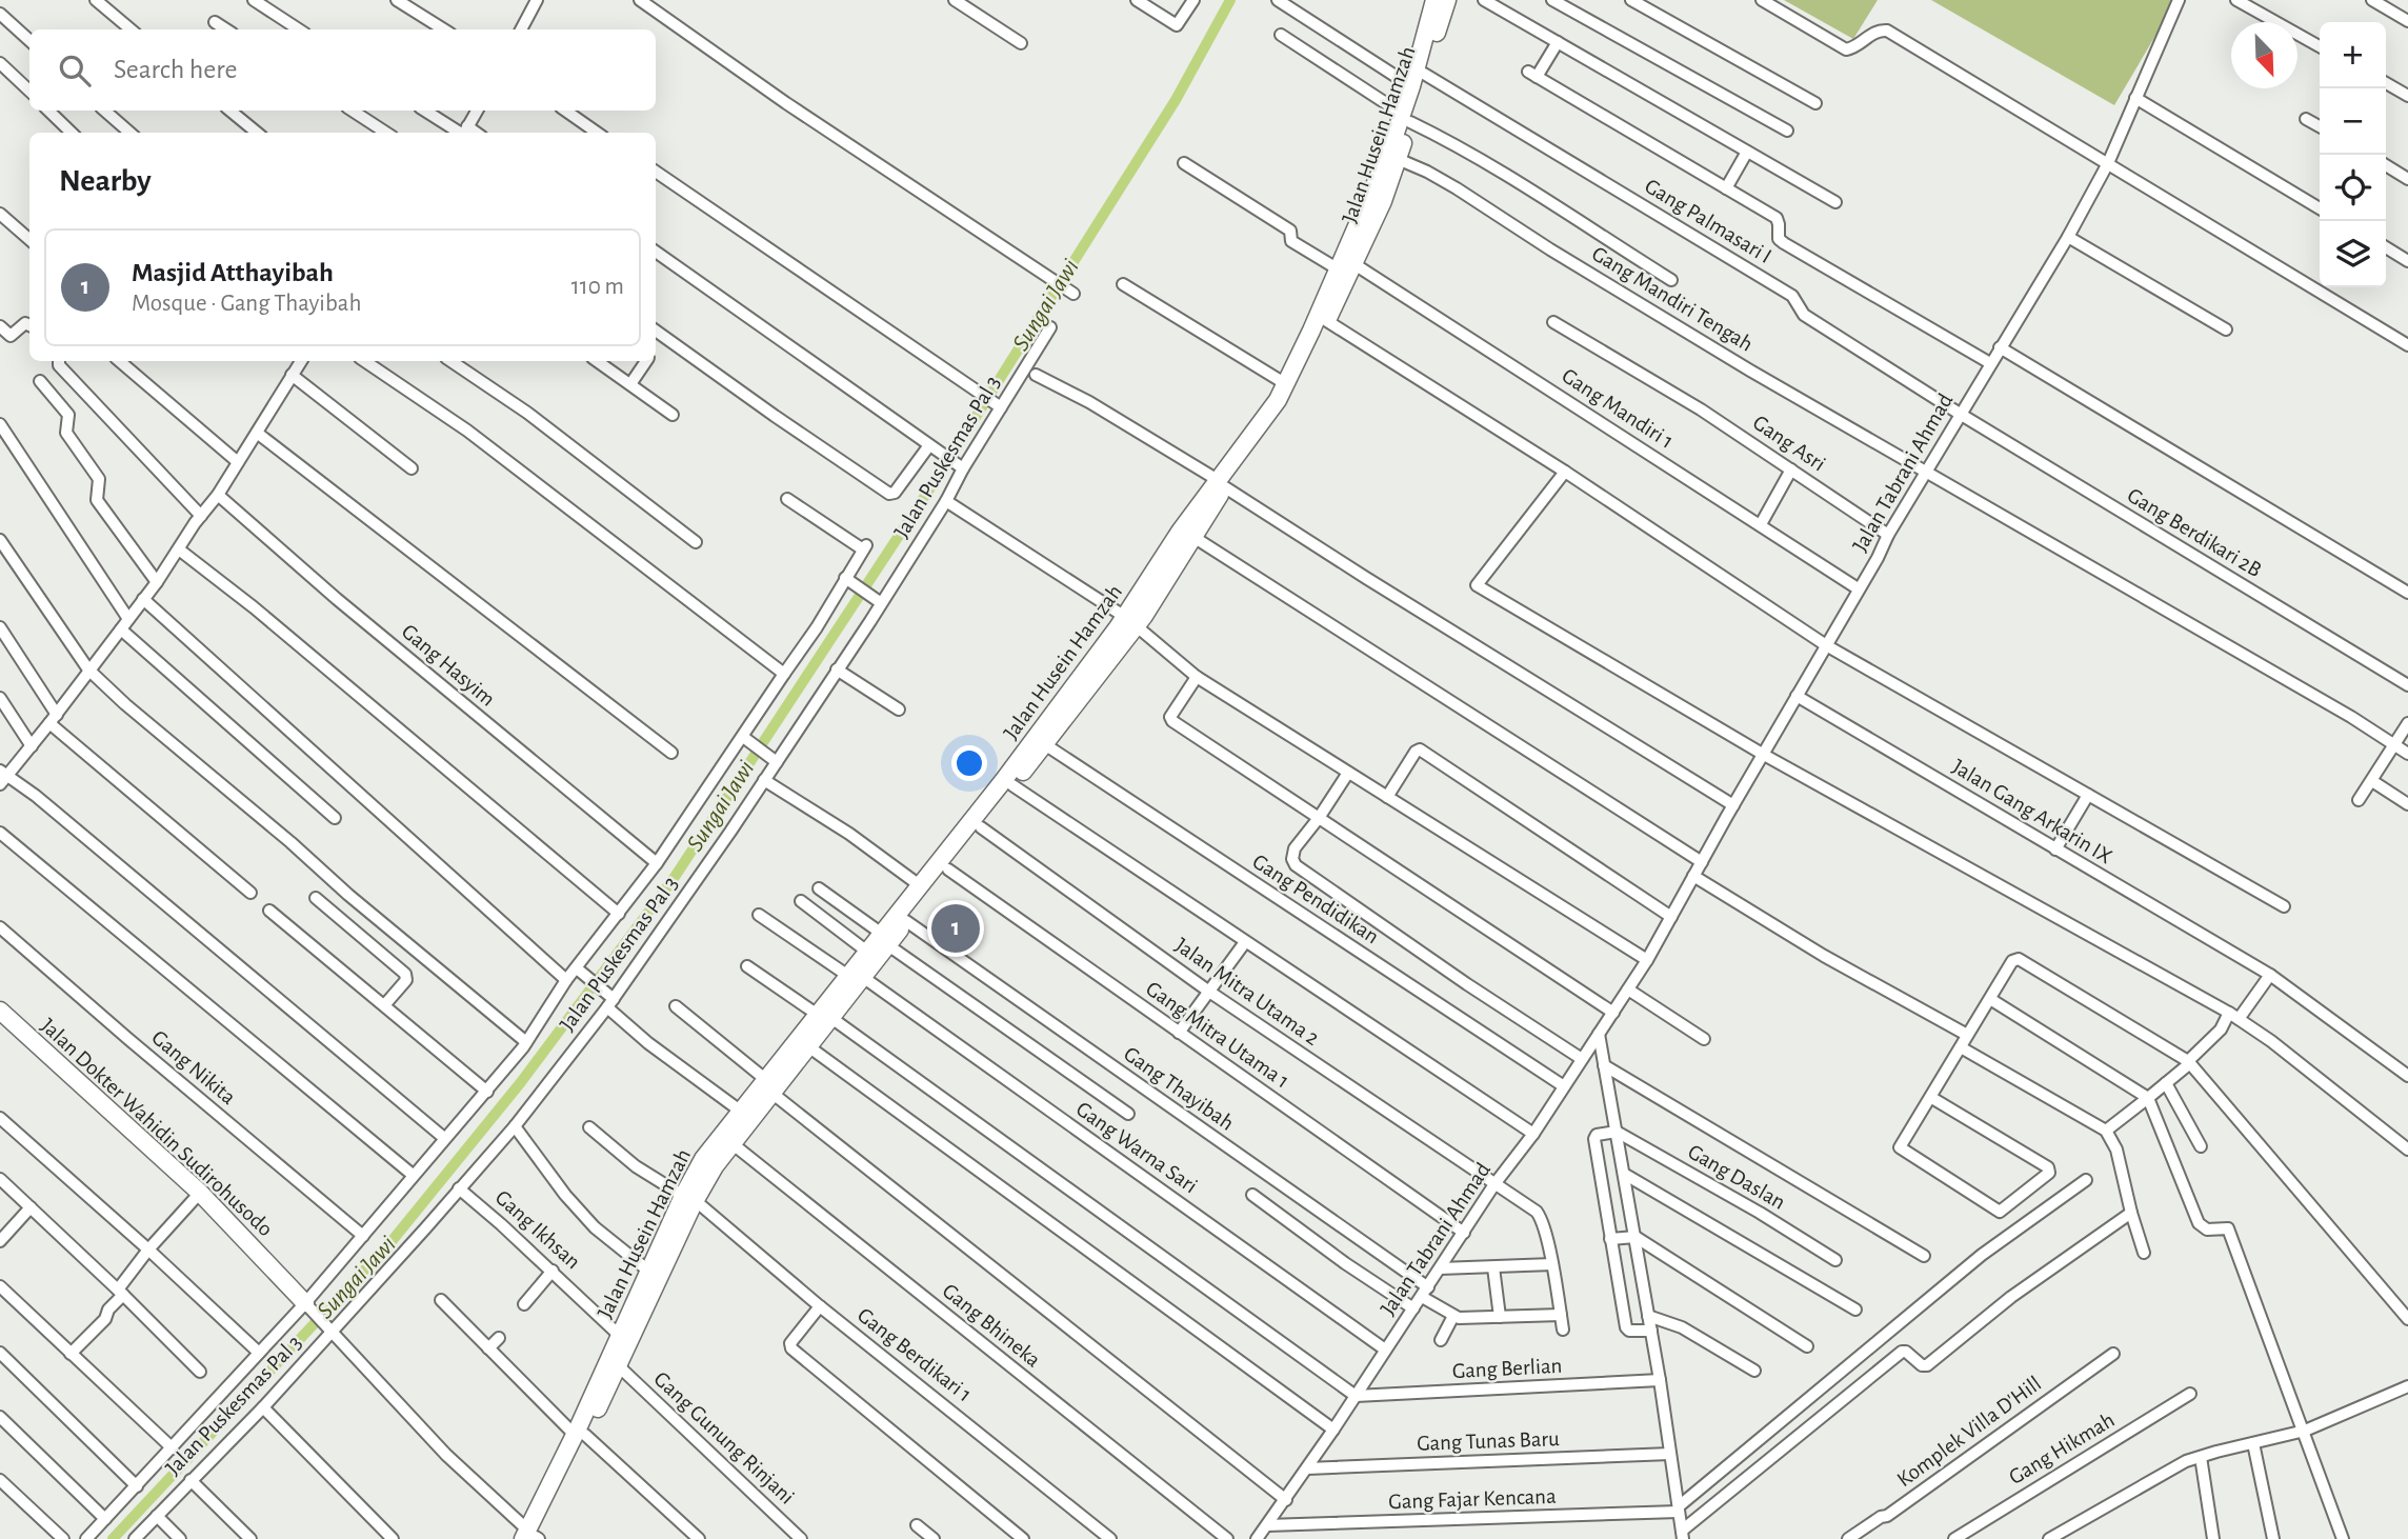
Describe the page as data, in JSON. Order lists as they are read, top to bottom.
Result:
{
  "streets": {
    "street": [
      "Jalan Husein Hamzah",
      "Gang Palmasari I",
      "Gang Mandiri Tengah",
      "Gang Mandiri 1",
      "Gang Asri",
      "Jalan Puskesmas Pal 3",
      "Jalan Tabrani Ahmad",
      "Gang Berdikari 2B",
      "Gang Hasyim",
      "Jalan Gang Arkarin IX",
      "Gang Pendidikan",
      "Jalan Mitra Utama 2",
      "Gang Mitra Utama 1",
      "Gang Nikita",
      "Gang Thayibah",
      "Jalan Dokter Wahidin Sudirohusodo",
      "Gang Warna Sari",
      "Gang Daslan",
      "Gang Ikhsan",
      "Gang Bhineka",
      "Gang Berdikari 1",
      "Gang Berlian",
      "Komplek Villa D'Hill",
      "Gang Gunung Rinjani",
      "Gang Tunas Baru",
      "Gang Hikmah",
      "Gang Fajar Kencana"
    ]
  },
  "crossings": [
    ["Jalan Husein Hamzah", "Gang Palmasari I"],
    ["Jalan Husein Hamzah", "Gang Mandiri Tengah"],
    ["Jalan Husein Hamzah", "Gang Mandiri 1"],
    ["Jalan Husein Hamzah", "Gang Pendidikan"],
    ["Jalan Husein Hamzah", "Jalan Mitra Utama 2"],
    ["Jalan Husein Hamzah", "Gang Mitra Utama 1"],
    ["Jalan Husein Hamzah", "Gang Thayibah"],
    ["Jalan Husein Hamzah", "Jalan Dokter Wahidin Sudirohusodo"],
    ["Jalan Husein Hamzah", "Gang Warna Sari"],
    ["Jalan Husein Hamzah", "Gang Ikhsan"],
    ["Jalan Husein Hamzah", "Gang Bhineka"],
    ["Jalan Husein Hamzah", "Gang Berdikari 1"],
    ["Jalan Husein Hamzah", "Gang Gunung Rinjani"],
    ["Gang Palmasari I", "Jalan Tabrani Ahmad"],
    ["Gang Palmasari I", "Gang Berdikari 2B"],
    ["Gang Mandiri Tengah", "Jalan Tabrani Ahmad"],
    ["Gang Mandiri 1", "Jalan Tabrani Ahmad"],
    ["Gang Asri", "Jalan Tabrani Ahmad"],
    ["Jalan Puskesmas Pal 3", "Jalan Dokter Wahidin Sudirohusodo"],
    ["Jalan Puskesmas Pal 3", "Gang Ikhsan"],
    ["Jalan Tabrani Ahmad", "Gang Berdikari 2B"],
    ["Jalan Tabrani Ahmad", "Jalan Gang Arkarin IX"],
    ["Jalan Tabrani Ahmad", "Gang Pendidikan"],
    ["Jalan Tabrani Ahmad", "Jalan Mitra Utama 2"],
    ["Jalan Tabrani Ahmad", "Gang Mitra Utama 1"],
    ["Jalan Tabrani Ahmad", "Gang Thayibah"],
    ["Jalan Tabrani Ahmad", "Gang Warna Sari"],
    ["Jalan Tabrani Ahmad", "Gang Berlian"],
    ["Jalan Tabrani Ahmad", "Gang Tunas Baru"],
    ["Jalan Tabrani Ahmad", "Gang Fajar Kencana"]
  ],
  "water": ["Sungai Jawi"],
  "north": "bottom right",
  "page": {
    "map_buttons": ["+", "−"],
    "search": "Search here",
    "heading": "Nearby",
    "list": [
      {
        "mark": "1",
        "name": "Masjid Atthayibah",
        "note": "Mosque · Gang Thayibah",
        "value": "110 m"
      }
    ],
    "pins": "1"
  }
}
